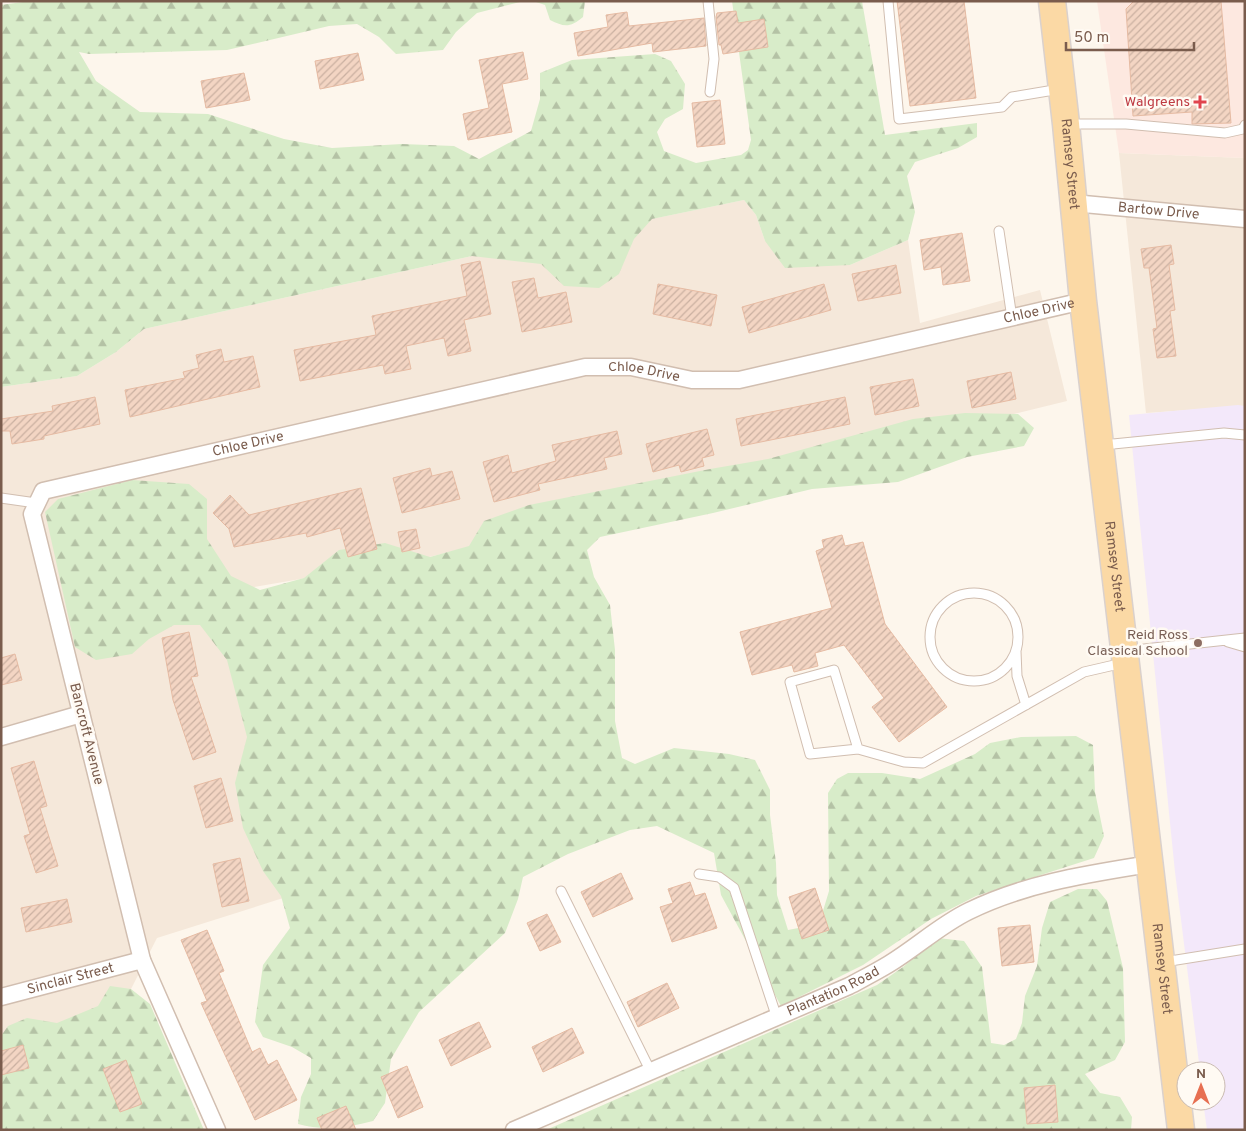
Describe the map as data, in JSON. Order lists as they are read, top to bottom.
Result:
{
  "streets": {
    "main road": ["Ramsey Street"],
    "street": [
      "Bartow Drive",
      "Chloe Drive",
      "Bancroft Avenue",
      "Sinclair Street",
      "Plantation Road"
    ]
  },
  "crossings": [
    ["Ramsey Street", "Bartow Drive"],
    ["Ramsey Street", "Chloe Drive"],
    ["Ramsey Street", "Plantation Road"],
    ["Chloe Drive", "Bancroft Avenue"],
    ["Bancroft Avenue", "Sinclair Street"]
  ],
  "places": {
    "health": ["Walgreens"],
    "other": ["Reid Ross Classical School"]
  },
  "scale_bar": "50 m",
  "north": "top"
}
